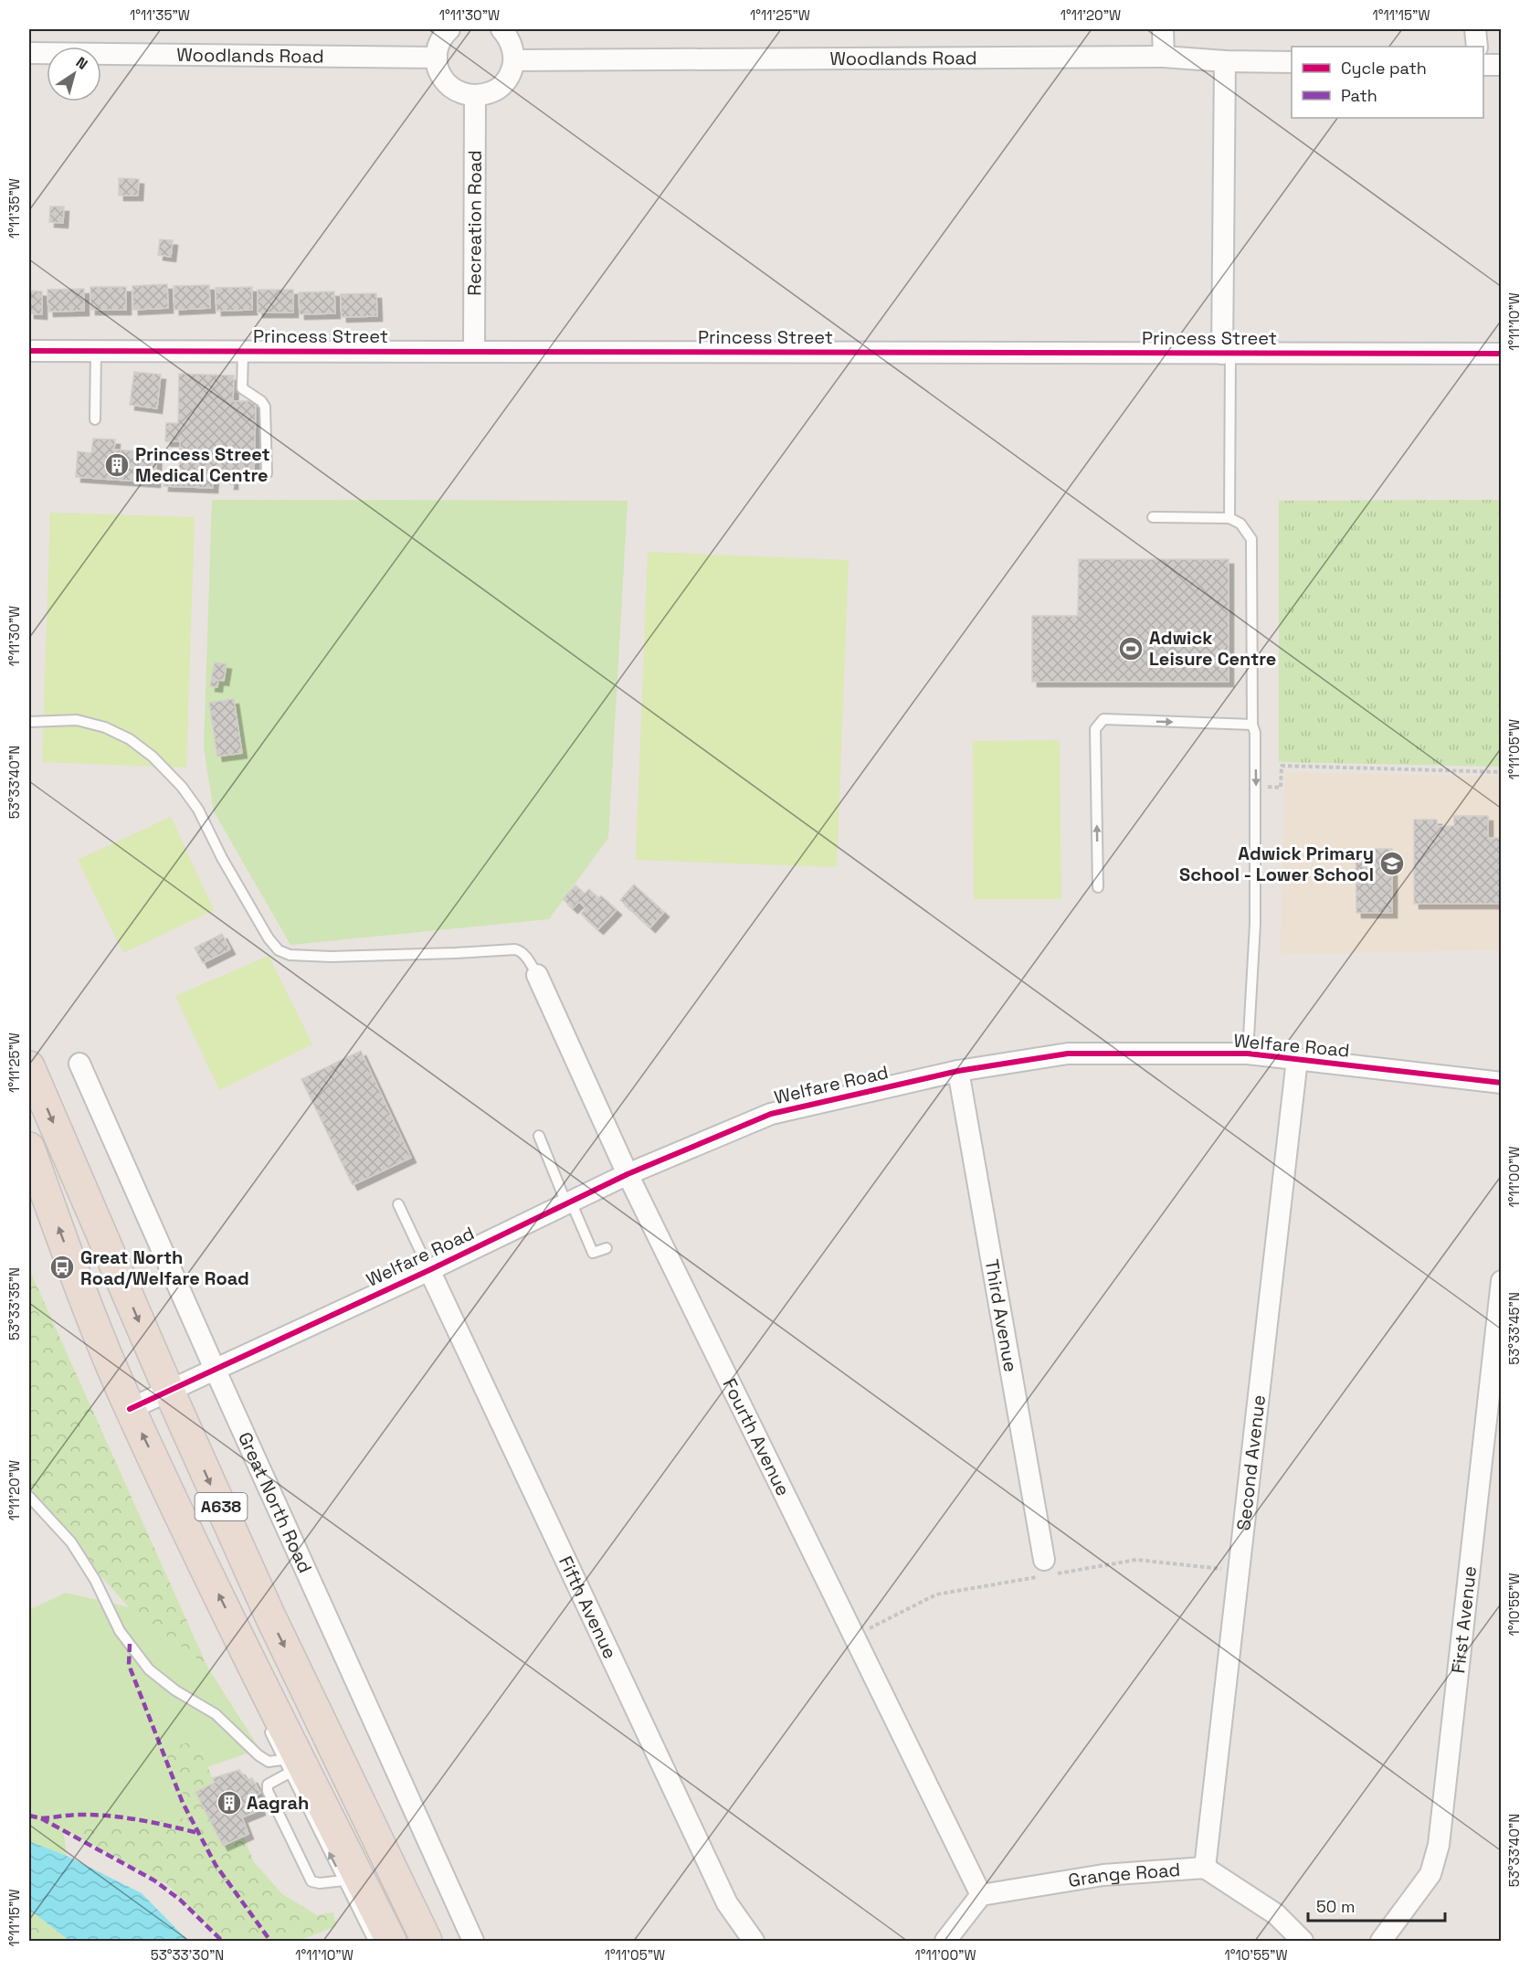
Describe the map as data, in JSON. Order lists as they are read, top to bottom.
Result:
{
  "streets": {
    "highway": ["A638"],
    "street": [
      "Woodlands Road",
      "Recreation Road",
      "Princess Street",
      "Welfare Road",
      "Third Avenue",
      "Fourth Avenue",
      "Second Avenue",
      "Great North Road",
      "Fifth Avenue",
      "First Avenue",
      "Grange Road"
    ]
  },
  "crossings": [
    ["Recreation Road", "Princess Street"],
    ["Welfare Road", "Third Avenue"],
    ["Welfare Road", "Fourth Avenue"],
    ["Welfare Road", "Second Avenue"],
    ["Welfare Road", "Great North Road"],
    ["Welfare Road", "A638"],
    ["Welfare Road", "Fifth Avenue"],
    ["Fourth Avenue", "Grange Road"],
    ["Second Avenue", "Grange Road"]
  ],
  "places": {
    "building": ["Princess Street Medical Centre", "Aagrah"],
    "sports": ["Adwick Leisure Centre"],
    "school or university": ["Adwick Primary School - Lower School"],
    "bus stop": ["Great North Road/Welfare Road"]
  },
  "legend": ["Cycle path", "Path"],
  "scale_bar": "50 m",
  "north": "top right",
  "coordinates": [
    "1°11'35\"W",
    "1°11'30\"W",
    "1°11'25\"W",
    "1°11'20\"W",
    "1°11'15\"W",
    "1°11'10\"W",
    "1°11'05\"W",
    "53°33'40\"N",
    "1°11'00\"W",
    "53°33'35\"N",
    "53°33'45\"N",
    "1°10'55\"W",
    "53°33'30\"N"
  ]
}
